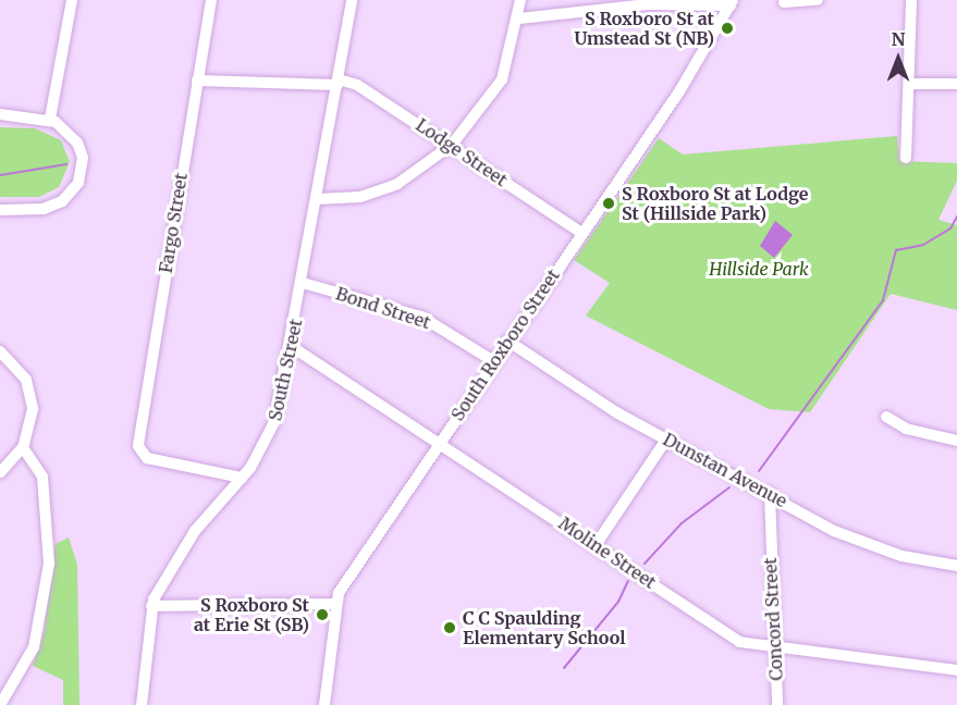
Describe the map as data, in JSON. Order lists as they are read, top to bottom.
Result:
{
  "streets": {
    "street": [
      "Lodge Street",
      "Fargo Street",
      "Bond Street",
      "South Roxboro Street",
      "South Street",
      "Dunstan Avenue",
      "Moline Street",
      "Concord Street"
    ]
  },
  "crossings": [
    ["Lodge Street", "South Roxboro Street"],
    ["Lodge Street", "South Street"],
    ["Fargo Street", "South Street"],
    ["Bond Street", "South Roxboro Street"],
    ["Bond Street", "South Street"],
    ["South Roxboro Street", "Dunstan Avenue"],
    ["South Roxboro Street", "Moline Street"],
    ["South Street", "Moline Street"],
    ["Dunstan Avenue", "Concord Street"],
    ["Moline Street", "Concord Street"]
  ],
  "parks": ["Hillside Park"],
  "places": [
    "S Roxboro St at Umstead St (NB)",
    "S Roxboro St at Lodge St (Hillside Park)",
    "S Roxboro St at Erie St (SB)",
    "C C Spaulding Elementary School"
  ],
  "north": "top"
}
